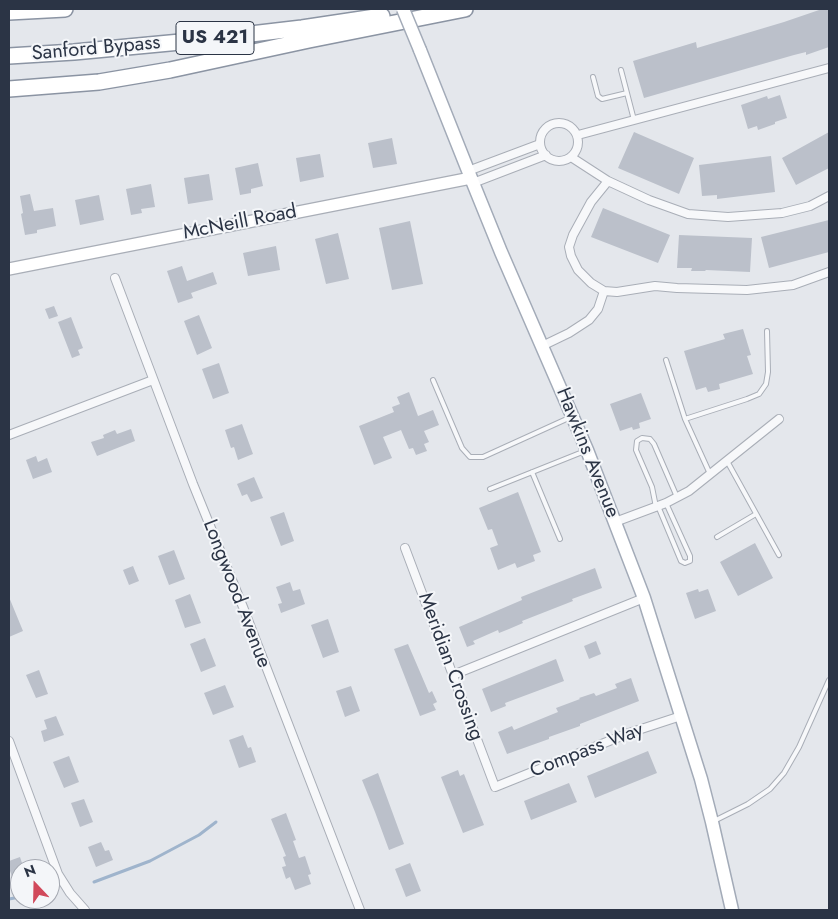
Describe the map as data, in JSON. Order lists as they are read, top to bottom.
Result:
{
  "streets": {
    "highway": ["US 421", "Sanford Bypass"],
    "main road": ["Hawkins Avenue"],
    "street": [
      "McNeill Road",
      "Longwood Avenue",
      "Meridian Crossing",
      "Compass Way"
    ]
  },
  "crossings": [
    ["McNeill Road", "Hawkins Avenue"],
    ["Hawkins Avenue", "Compass Way"],
    ["Meridian Crossing", "Compass Way"]
  ],
  "north": "top"
}
